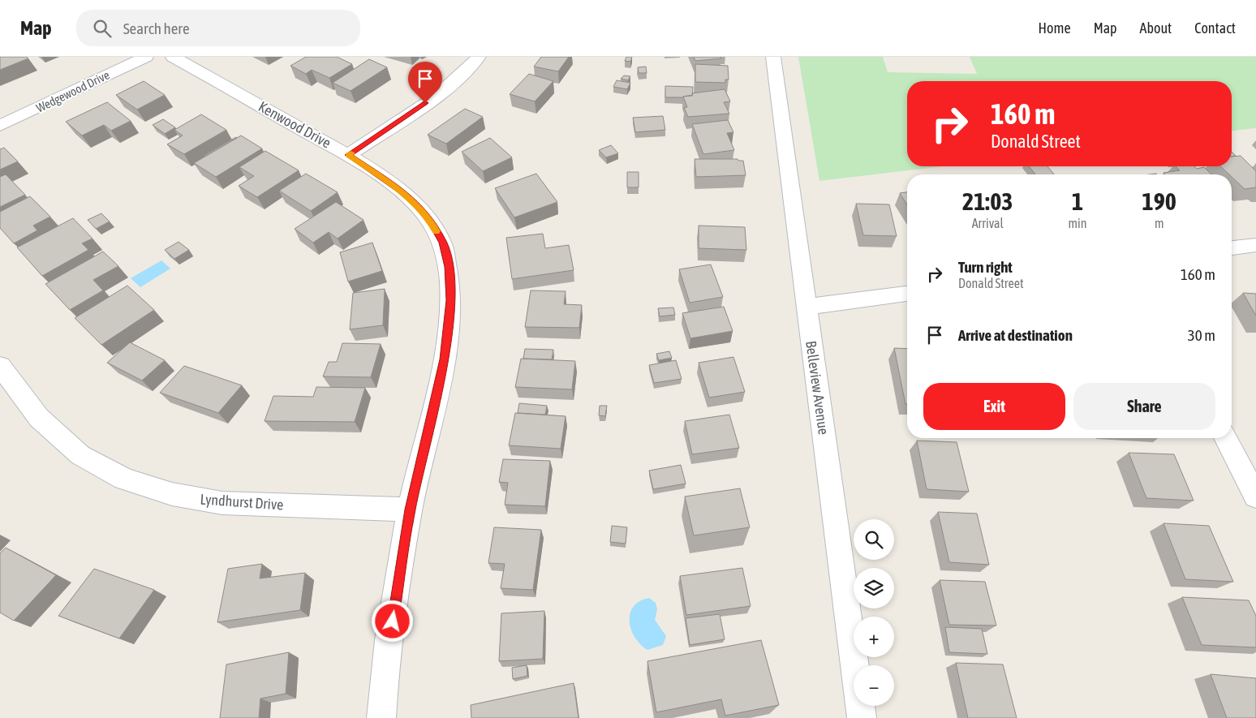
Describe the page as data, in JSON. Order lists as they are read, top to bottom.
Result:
{
  "streets": {
    "street": [
      "Wedgewood Drive",
      "Kenwood Drive",
      "Belleview Avenue",
      "Lyndhurst Drive"
    ]
  },
  "crossings": [
    ["Kenwood Drive", "Lyndhurst Drive"]
  ],
  "page": {
    "header": "Map",
    "search": "Search here",
    "nav": [
      "Home",
      "Map",
      "About",
      "Contact"
    ],
    "turn": ["160 m", "Donald Street"],
    "eta": [
      "21:03",
      "Arrival",
      "1",
      "min",
      "190",
      "m"
    ],
    "list": [
      {
        "name": "Turn right",
        "note": "Donald Street",
        "value": "160 m"
      },
      {
        "name": "Arrive at destination",
        "value": "30 m"
      }
    ],
    "buttons": ["Exit", "Share"],
    "map_buttons": ["+", "−"]
  }
}
